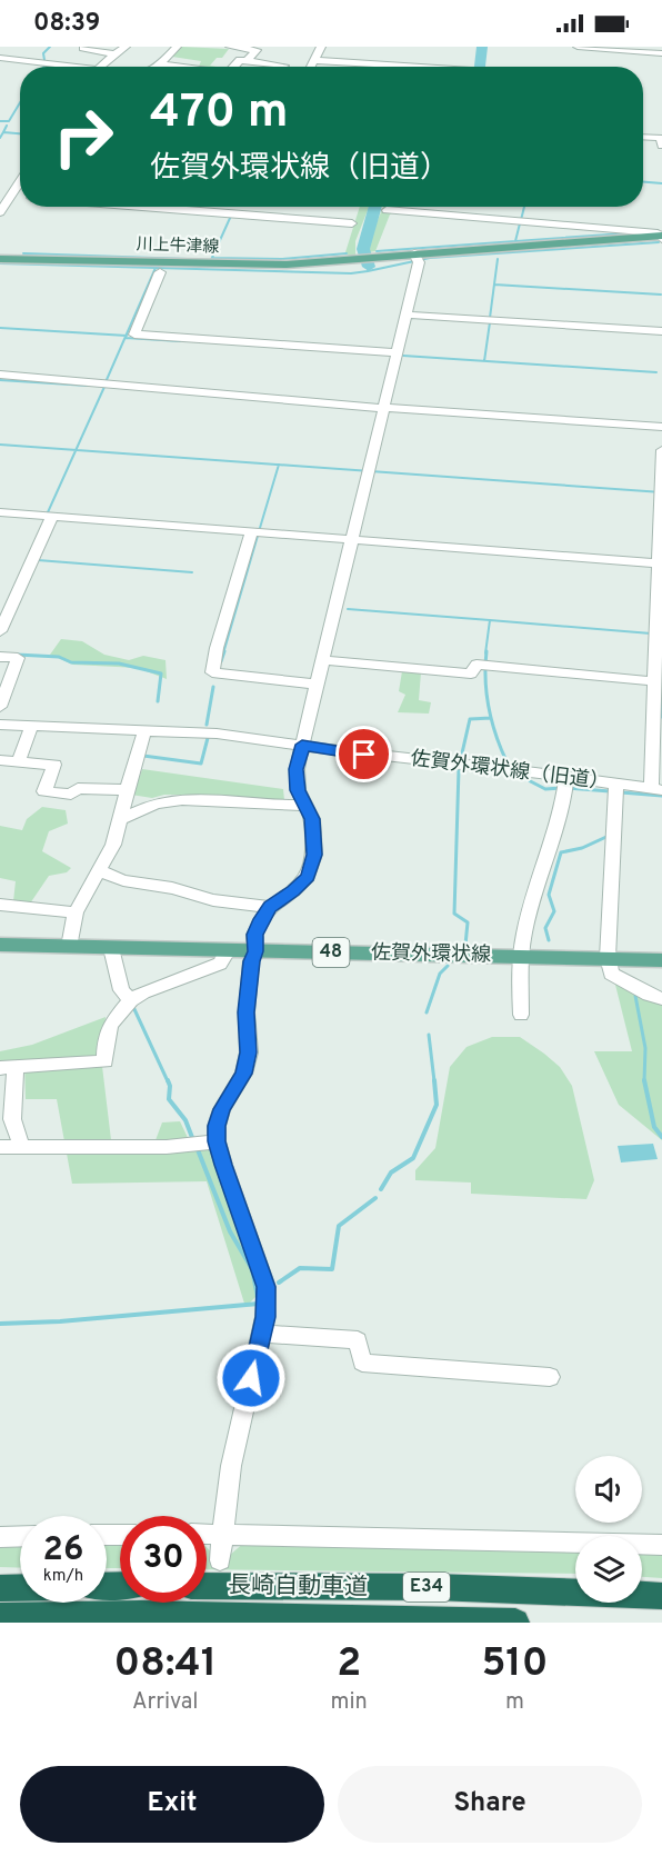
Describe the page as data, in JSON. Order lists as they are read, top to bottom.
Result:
{
  "streets": {
    "highway": ["長崎自動車道", "E34"],
    "main road": ["川上牛津線", "48", "佐賀外環状線"],
    "street": ["佐賀外環状線（旧道）"]
  },
  "page": {
    "status": "08:39",
    "turn": ["470 m", "佐賀外環状線（旧道）"],
    "speed": "26 km/h",
    "limit": "30",
    "eta": [
      "08:41",
      "Arrival",
      "2",
      "min",
      "510",
      "m"
    ],
    "buttons": ["Exit", "Share"]
  }
}
